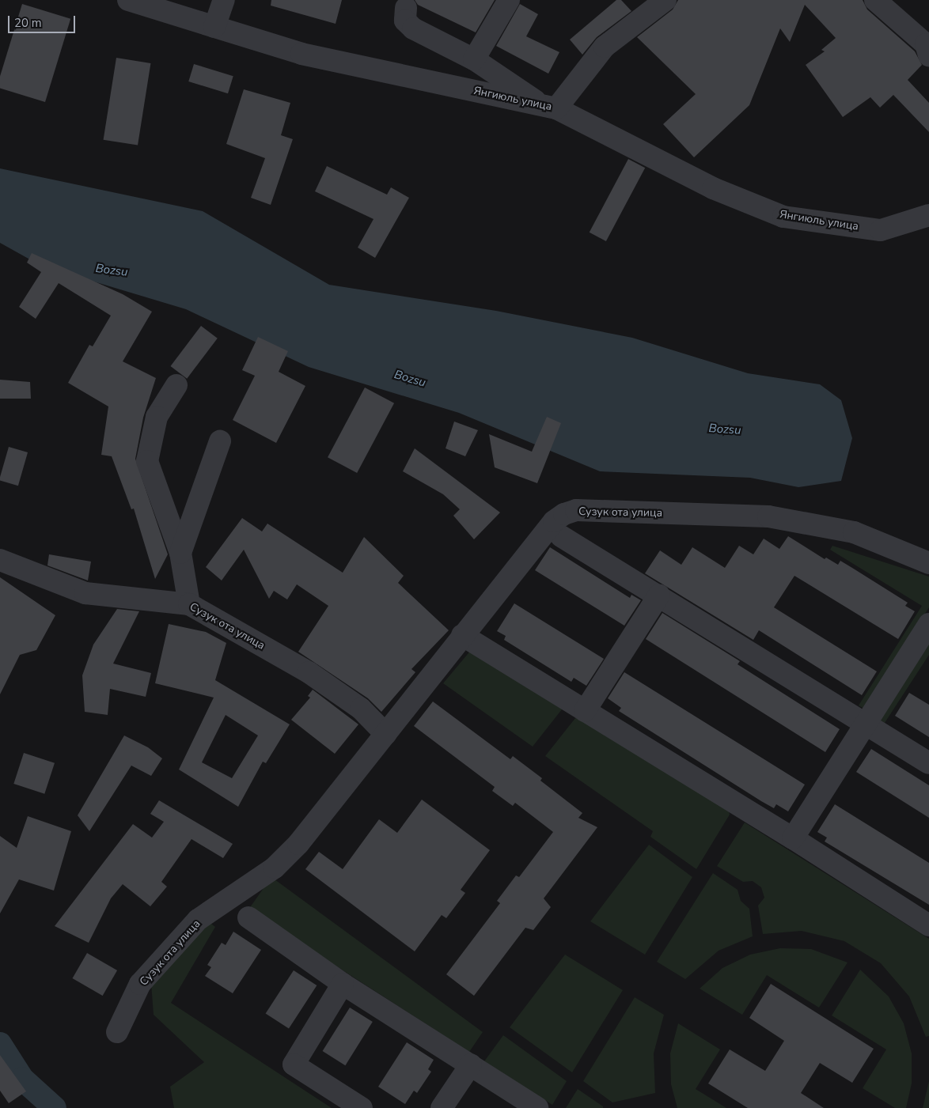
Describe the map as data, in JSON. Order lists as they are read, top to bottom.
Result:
{
  "streets": {
    "street": ["Янгиюль улица", "Сузук ота улица"]
  },
  "water": ["Bozsu"],
  "scale_bar": "20 m"
}
